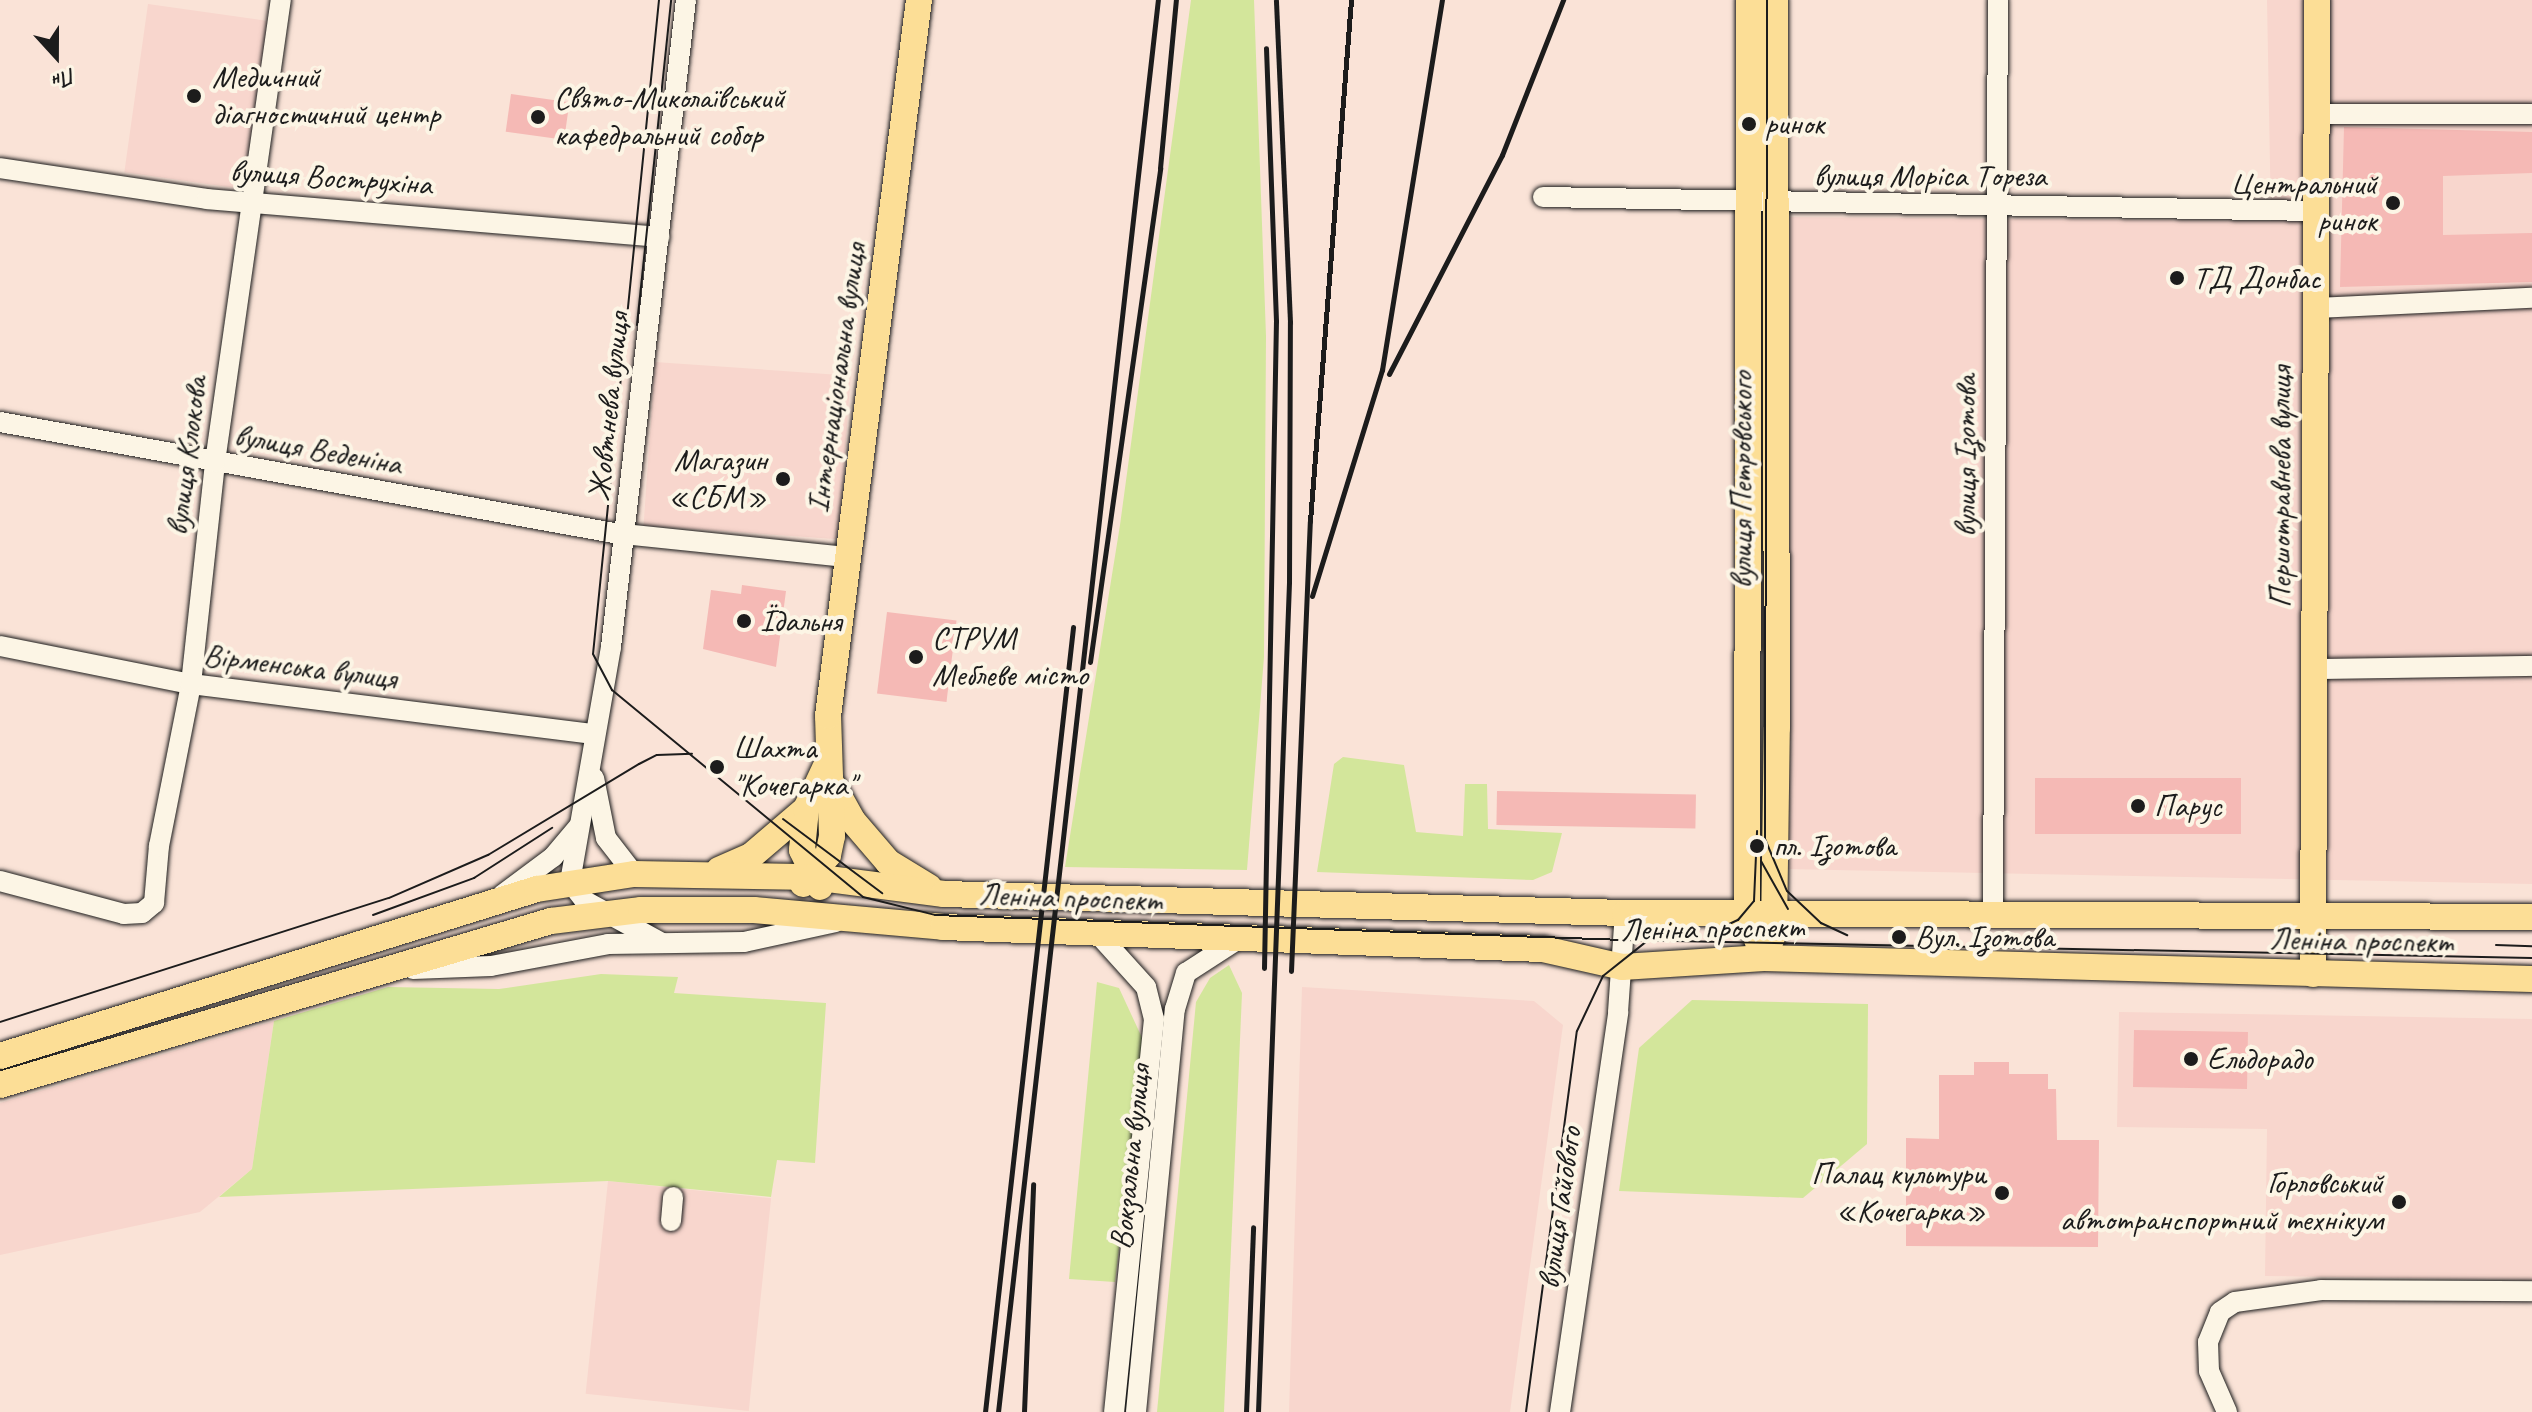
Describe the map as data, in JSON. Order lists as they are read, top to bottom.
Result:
{
  "streets": {
    "main road": [
      "Інтернаціональна вулиця",
      "вулиця Петровського",
      "Першотравнева вулиця",
      "Леніна проспект"
    ],
    "street": [
      "вулиця Моріса Тореза",
      "вулиця Вострухіна",
      "Жовтнева вулиця",
      "вулиця Веденіна",
      "вулиця Клокова",
      "вулиця Ізотова",
      "Вірменська вулиця",
      "Вокзальна вулиця",
      "вулиця Гайового"
    ]
  },
  "crossings": [
    ["вулиця Моріса Тореза", "вулиця Ізотова"],
    ["вулиця Моріса Тореза", "вулиця Петровського"],
    ["вулиця Моріса Тореза", "Першотравнева вулиця"],
    ["вулиця Вострухіна", "Жовтнева вулиця"],
    ["вулиця Вострухіна", "вулиця Клокова"],
    ["Інтернаціональна вулиця", "вулиця Веденіна"],
    ["Інтернаціональна вулиця", "Леніна проспект"],
    ["Жовтнева вулиця", "вулиця Веденіна"],
    ["Жовтнева вулиця", "Вірменська вулиця"],
    ["Жовтнева вулиця", "Леніна проспект"],
    ["вулиця Веденіна", "вулиця Клокова"],
    ["вулиця Клокова", "Вірменська вулиця"],
    ["вулиця Ізотова", "Леніна проспект"],
    ["вулиця Петровського", "Леніна проспект"],
    ["Першотравнева вулиця", "Леніна проспект"],
    ["Леніна проспект", "Вокзальна вулиця"]
  ],
  "places": [
    "Медичний діагностичний центр",
    "Свято-Миколаївський кафедральний собор",
    "ринок",
    "Центральний ринок",
    "ТД Донбас",
    "Магазин «СБМ»",
    "Їдальня",
    "СТРУМ Меблеве місто",
    "Шахта \"Кочегарка\"",
    "Парус",
    "пл. Ізотова",
    "Вул. Ізотова",
    "Ельдорадо",
    "Палац культури «Кочегарка»",
    "Горловський автотранспортний технікум"
  ],
  "north": "bottom"
}
